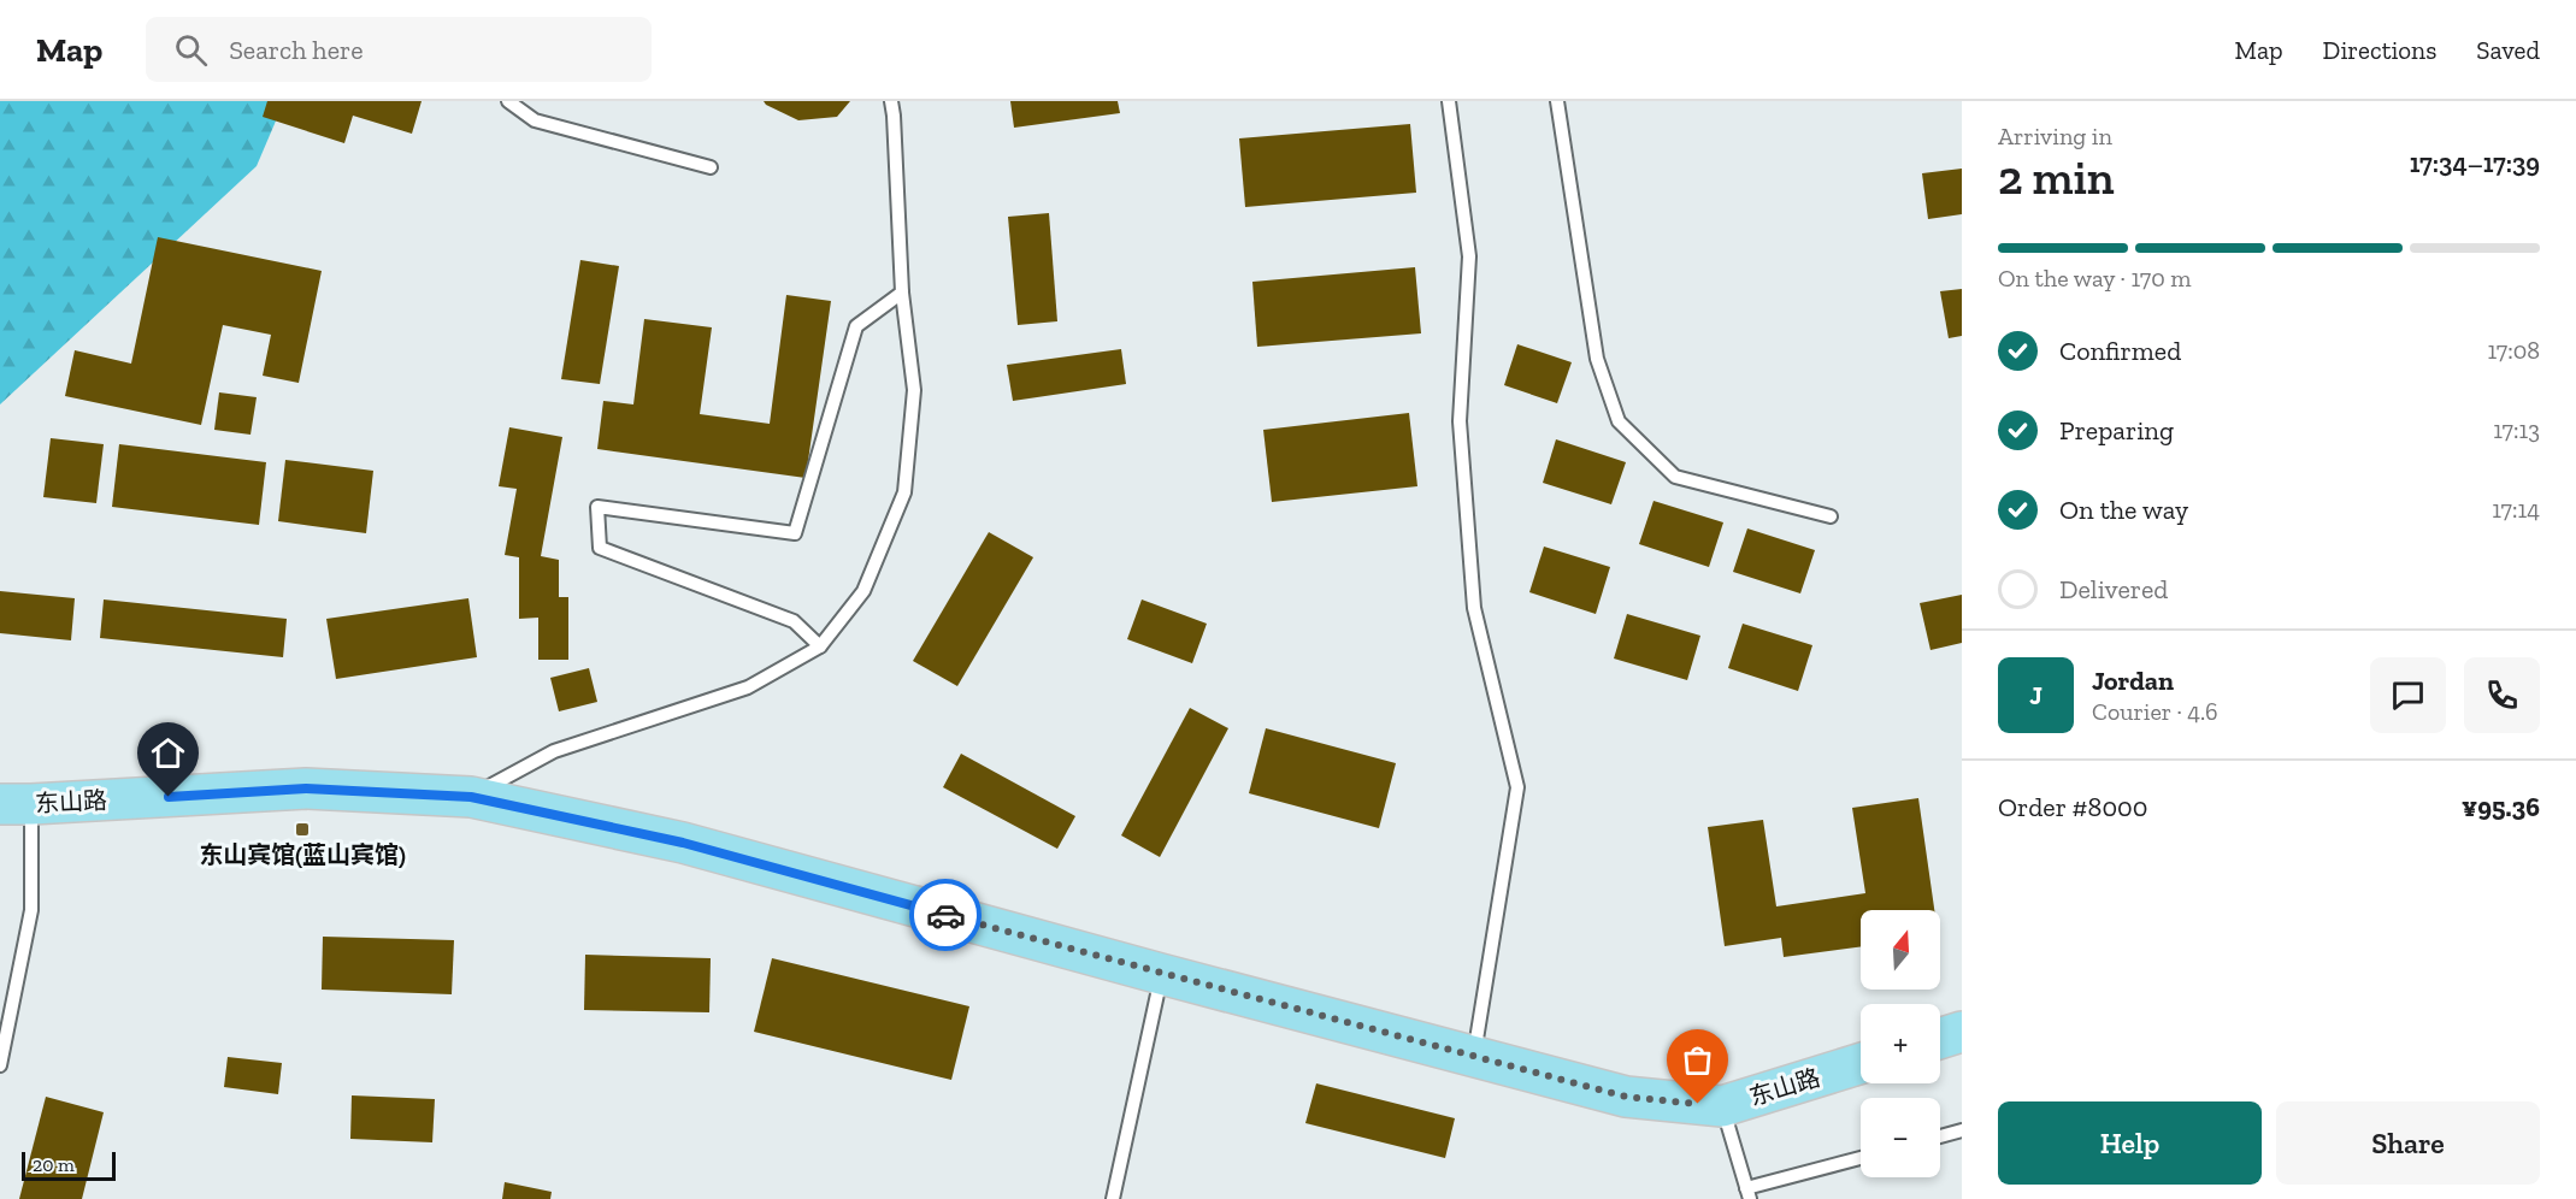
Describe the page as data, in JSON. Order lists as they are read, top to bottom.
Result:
{
  "streets": {
    "main road": ["东山路"]
  },
  "places": {
    "transit": ["东山宾馆(蓝山宾馆)"]
  },
  "scale_bar": "20 m",
  "north": "top",
  "page": {
    "header": "Map",
    "search": "Search here",
    "nav": ["Map", "Directions", "Saved"],
    "heading": ["2 min", "Arriving in", "17:34–17:39"],
    "panel": [
      "Jordan",
      "Courier · 4.6",
      "Order #8000",
      "¥95.36"
    ],
    "bar": "On the way · 170 m",
    "list": [
      ["Confirmed", "17:08"],
      ["Preparing", "17:13"],
      ["On the way", "17:14"],
      "Delivered"
    ],
    "round": "J",
    "map_buttons": ["+", "−"],
    "buttons": ["Help", "Share"],
    "scale": "20 m"
  }
}
